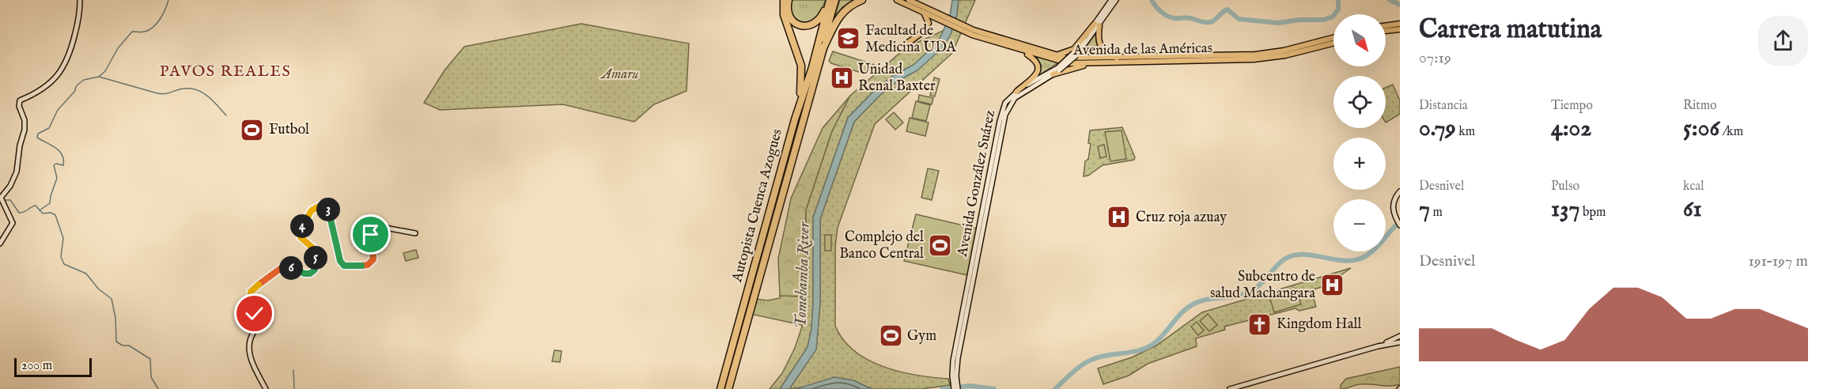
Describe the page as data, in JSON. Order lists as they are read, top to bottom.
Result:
{
  "streets": {
    "highway": ["Autopista Cuenca Azogues"],
    "main road": ["Avenida de las Américas", "Avenida González Suárez"]
  },
  "districts": ["PAVOS REALES"],
  "water": ["Tomebamba River"],
  "parks": ["Amaru"],
  "places": {
    "school or university": ["Facultad de Medicina UDA"],
    "hospital": ["Unidad Renal Baxter", "Cruz roja azuay", "Subcentro de salud Machangara"],
    "sports": ["Futbol", "Complejo del Banco Central", "Gym"],
    "church": ["Kingdom Hall"]
  },
  "scale_bar": "200 m",
  "north": "bottom right",
  "page": {
    "heading": ["Carrera matutina", "07:19"],
    "map_buttons": ["+", "−"],
    "stats": [
      ["Distancia", "0.79 km"],
      ["Tiempo", "4:02"],
      ["Ritmo", "5:06 /km"],
      ["Desnivel", "7 m"],
      ["Pulso", "137 bpm"],
      ["kcal", "61"]
    ],
    "pins": [
      "3",
      "4",
      "5",
      "6"
    ],
    "chart": ["Desnivel", "191–197 m"],
    "scale": "200 m"
  }
}
